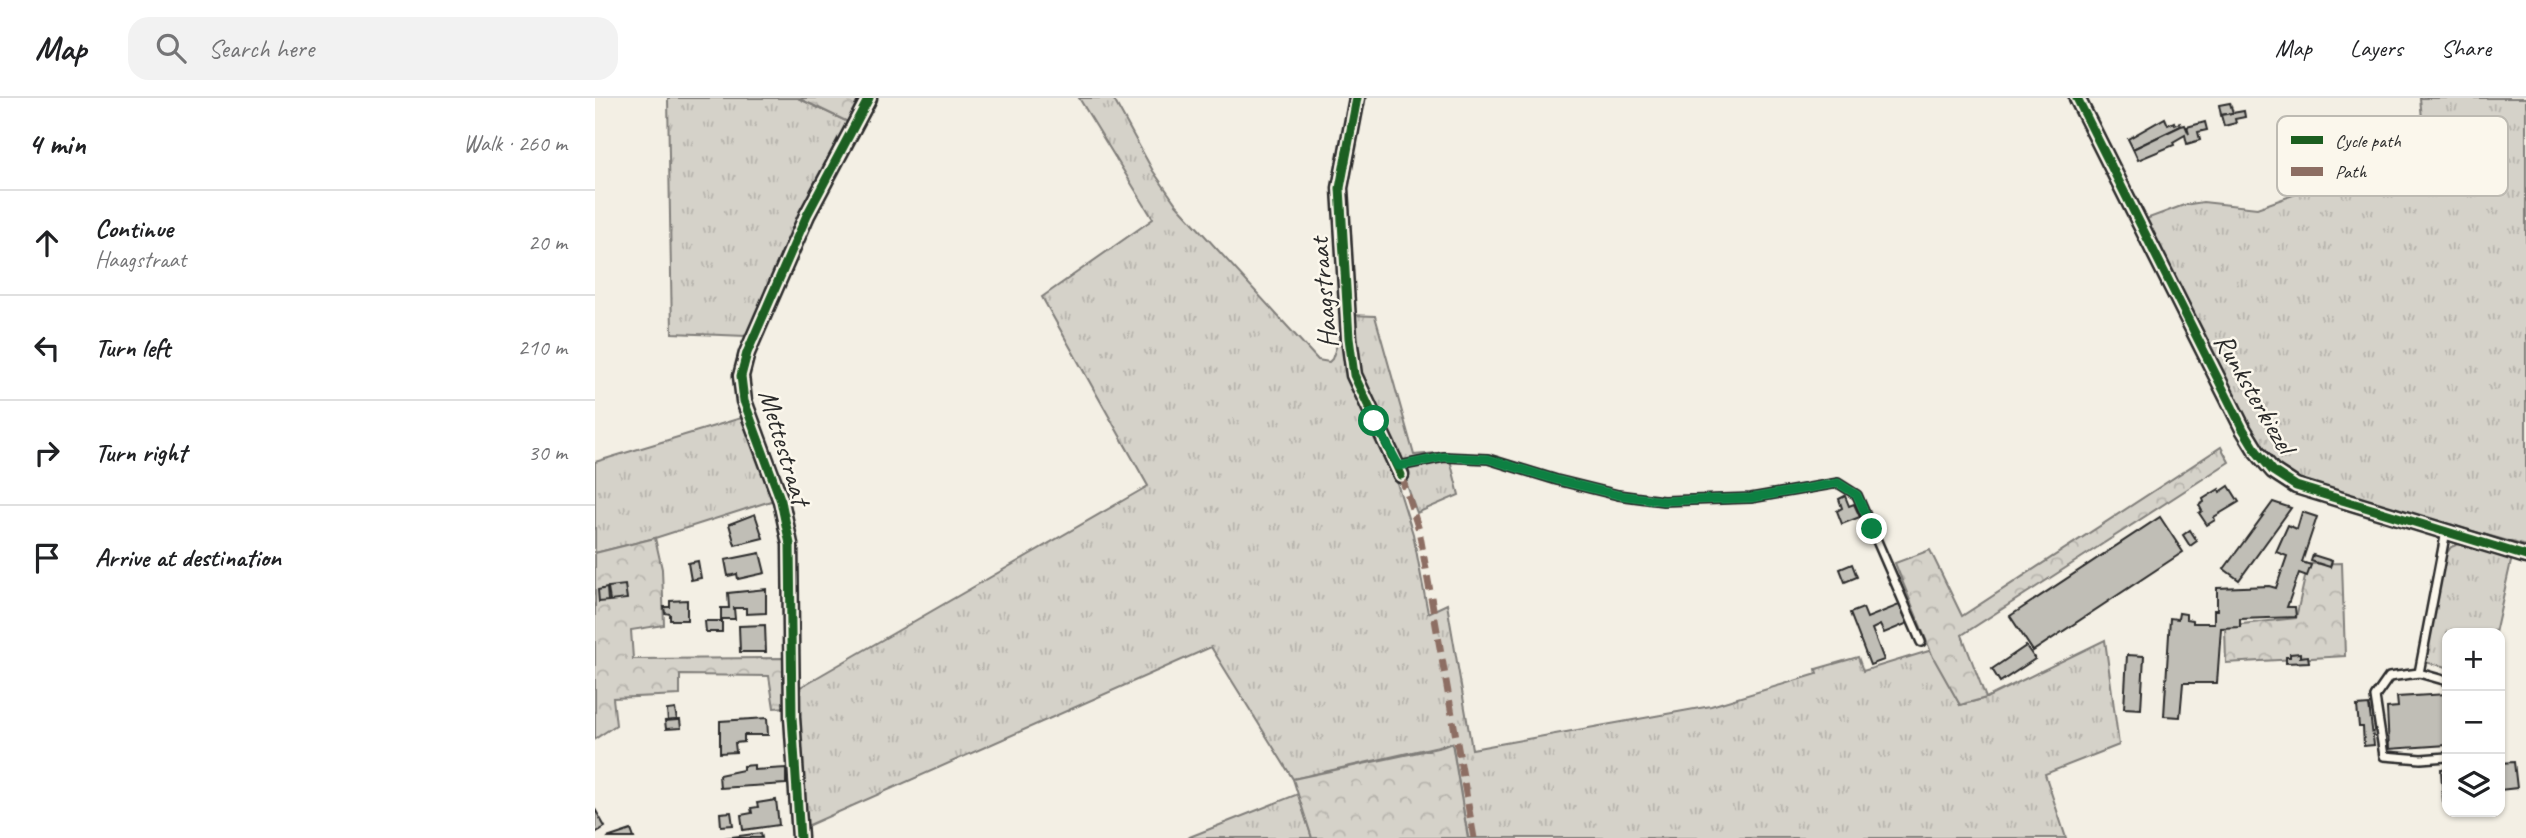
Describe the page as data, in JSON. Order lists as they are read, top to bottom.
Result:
{
  "streets": {
    "street": ["Haagstraat", "Runksterkiezel", "Mettestraat"]
  },
  "legend": ["Cycle path", "Path"],
  "page": {
    "header": "Map",
    "search": "Search here",
    "nav": ["Map", "Layers", "Share"],
    "heading": ["4 min", "Walk · 260 m"],
    "list": [
      ["Continue", "Haagstraat", "20 m"],
      ["Turn left", "210 m"],
      ["Turn right", "30 m"],
      "Arrive at destination"
    ],
    "map_buttons": ["+", "−"]
  }
}
